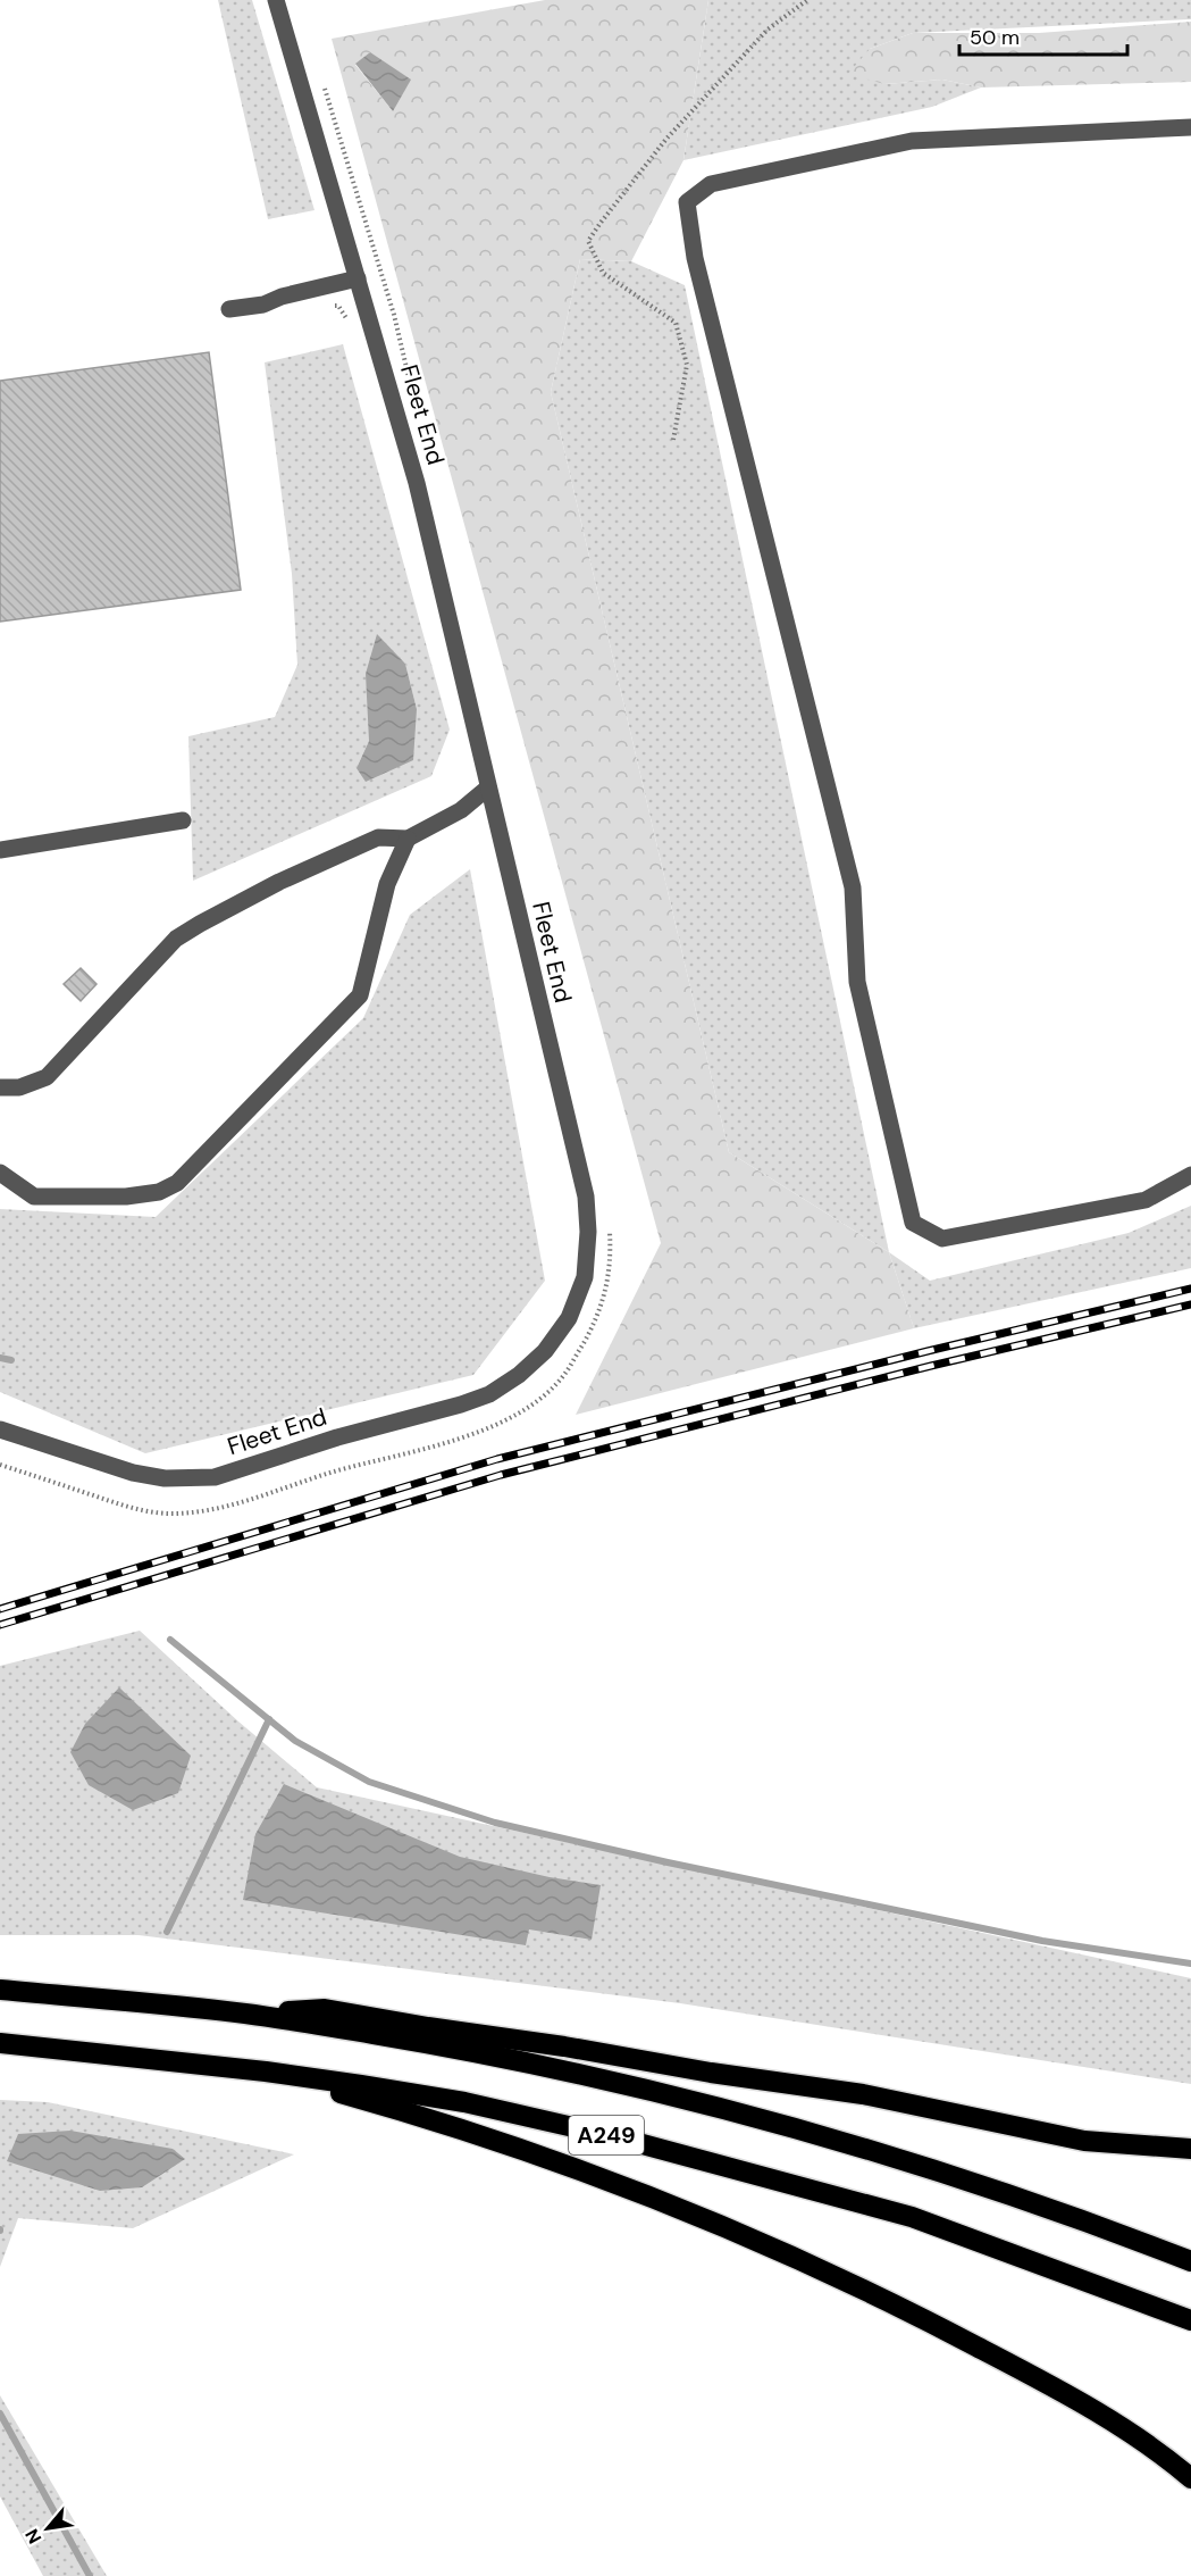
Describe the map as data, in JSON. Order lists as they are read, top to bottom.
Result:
{
  "streets": {
    "highway": ["A249"],
    "street": ["Fleet End"]
  },
  "scale_bar": "50 m",
  "north": "bottom left"
}
